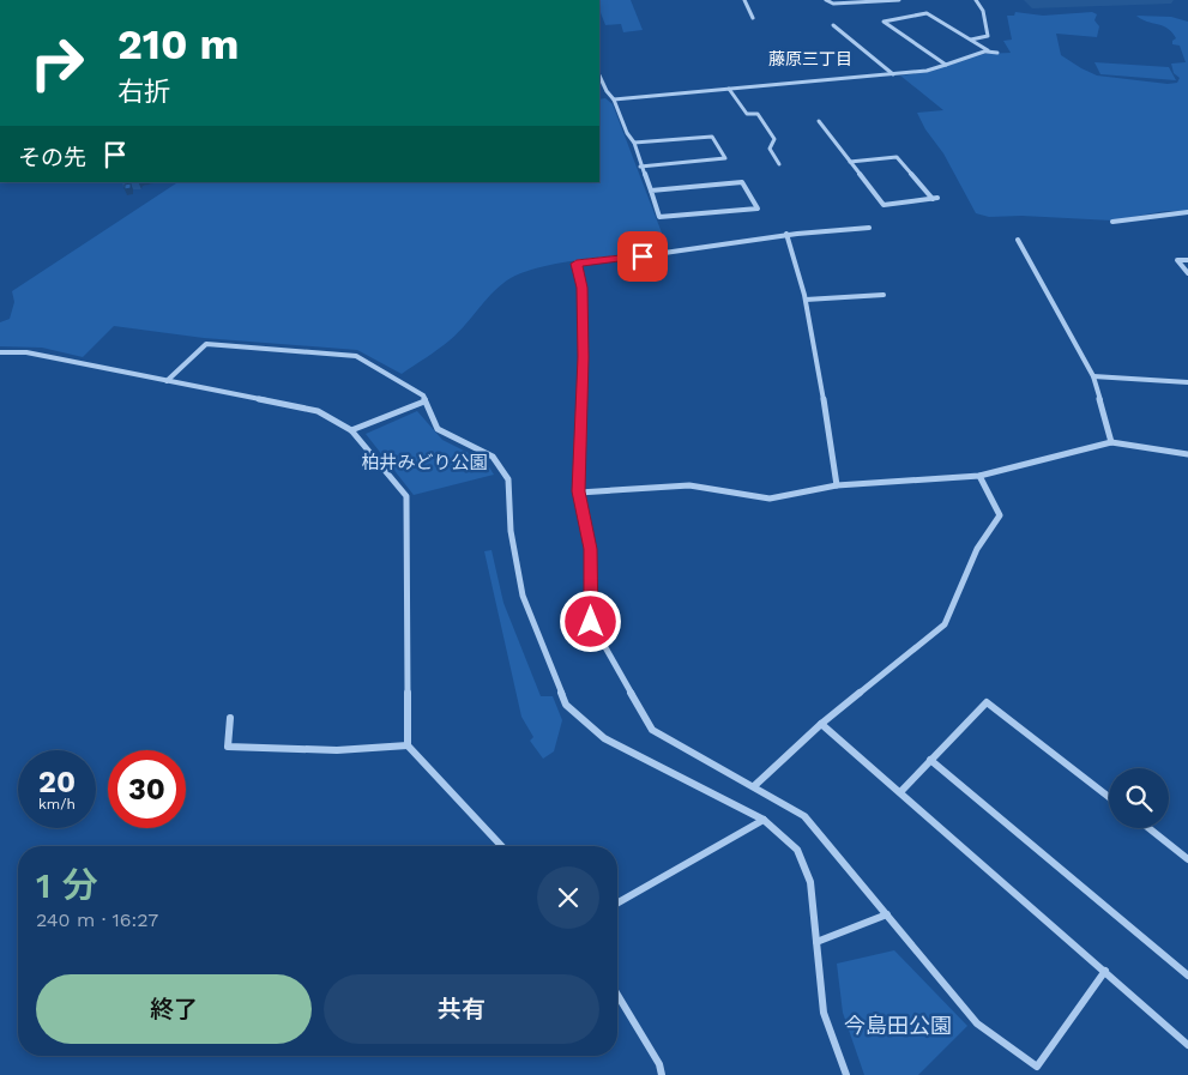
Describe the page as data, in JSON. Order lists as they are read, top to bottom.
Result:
{
  "districts": ["藤原三丁目"],
  "parks": ["柏井みどり公園", "今島田公園"],
  "page": {
    "turn": ["210 m", "右折"],
    "then": "その先",
    "speed": "20 km/h",
    "limit": "30",
    "heading": ["1 分", "240 m · 16:27"],
    "buttons": ["終了", "共有"]
  }
}
